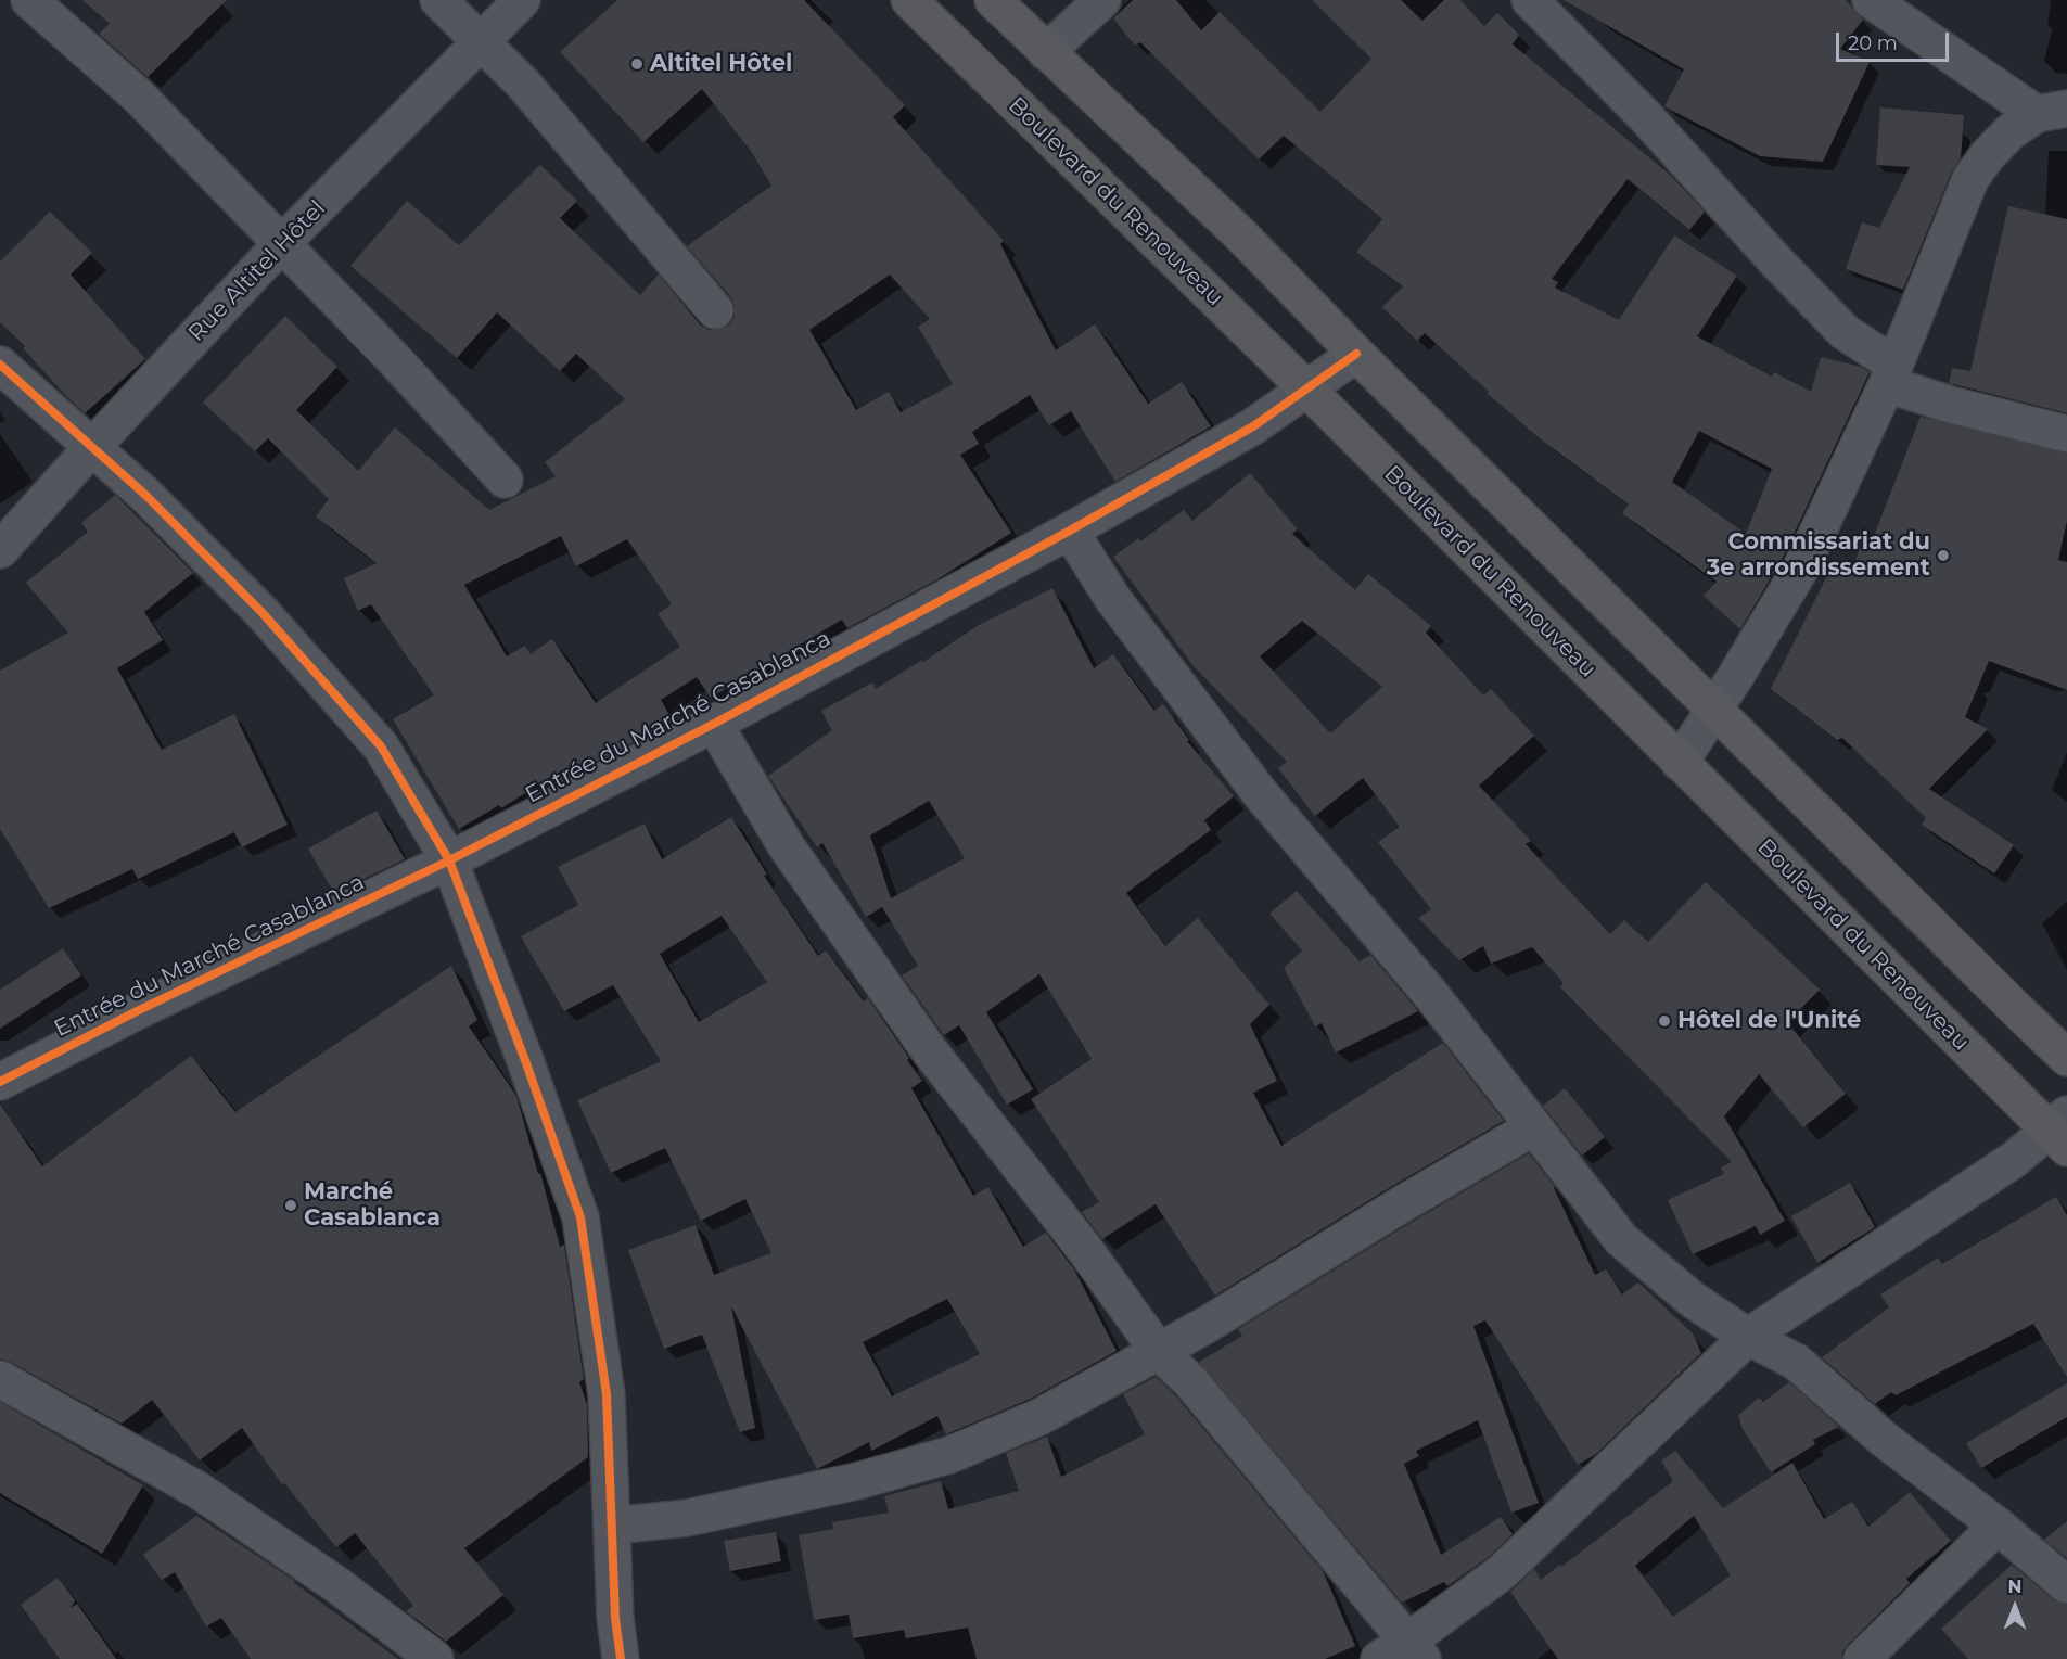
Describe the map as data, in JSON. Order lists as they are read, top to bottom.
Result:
{
  "streets": {
    "highway": ["Boulevard du Renouveau"],
    "street": ["Rue Altitel Hôtel", "Entrée du Marché Casablanca"]
  },
  "crossings": [
    ["Boulevard du Renouveau", "Entrée du Marché Casablanca"]
  ],
  "places": [
    "Altitel Hôtel",
    "Commissariat du 3e arrondissement",
    "Hôtel de l'Unité",
    "Marché Casablanca"
  ],
  "scale_bar": "20 m",
  "north": "top"
}
